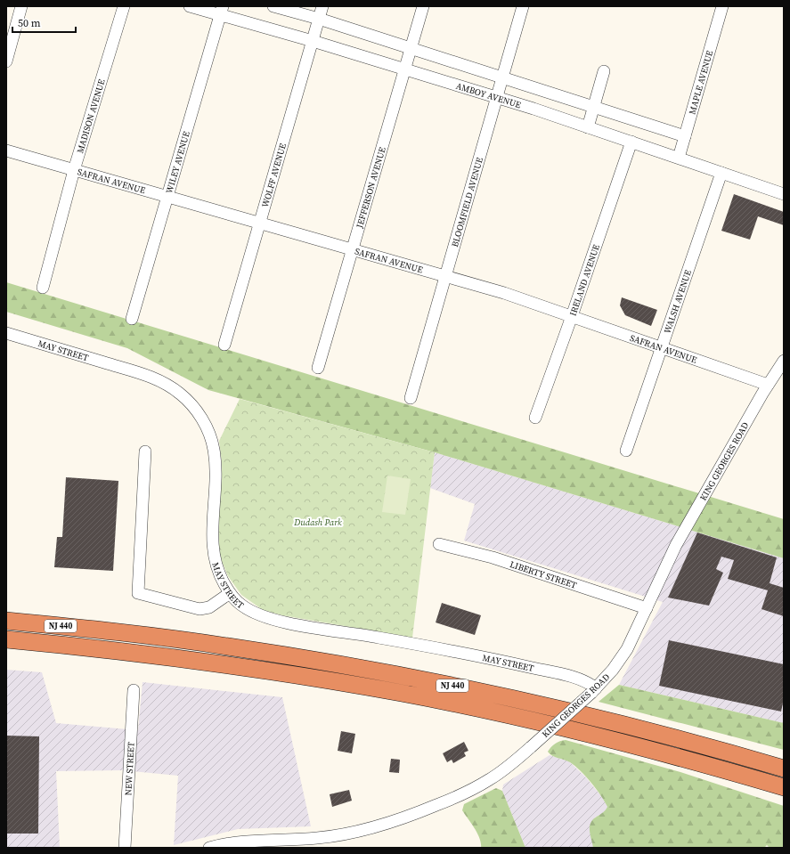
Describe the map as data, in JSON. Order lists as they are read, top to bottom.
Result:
{
  "streets": {
    "highway": ["NJ 440"],
    "street": [
      "MAPLE AVENUE",
      "AMBOY AVENUE",
      "MADISON AVENUE",
      "WILEY AVENUE",
      "WOLFF AVENUE",
      "SAFRAN AVENUE",
      "JEFFERSON AVENUE",
      "BLOOMFIELD AVENUE",
      "IRELAND AVENUE",
      "WALSH AVENUE",
      "MAY STREET",
      "KING GEORGES ROAD",
      "LIBERTY STREET",
      "NEW STREET"
    ]
  },
  "crossings": [
    ["MAPLE AVENUE", "AMBOY AVENUE"],
    ["AMBOY AVENUE", "WILEY AVENUE"],
    ["AMBOY AVENUE", "WOLFF AVENUE"],
    ["AMBOY AVENUE", "JEFFERSON AVENUE"],
    ["AMBOY AVENUE", "BLOOMFIELD AVENUE"],
    ["AMBOY AVENUE", "IRELAND AVENUE"],
    ["AMBOY AVENUE", "WALSH AVENUE"],
    ["MADISON AVENUE", "SAFRAN AVENUE"],
    ["WILEY AVENUE", "SAFRAN AVENUE"],
    ["WOLFF AVENUE", "SAFRAN AVENUE"],
    ["SAFRAN AVENUE", "JEFFERSON AVENUE"],
    ["SAFRAN AVENUE", "BLOOMFIELD AVENUE"],
    ["SAFRAN AVENUE", "IRELAND AVENUE"],
    ["SAFRAN AVENUE", "WALSH AVENUE"],
    ["SAFRAN AVENUE", "KING GEORGES ROAD"],
    ["MAY STREET", "KING GEORGES ROAD"],
    ["KING GEORGES ROAD", "LIBERTY STREET"]
  ],
  "parks": ["Dudash Park"],
  "scale_bar": "50 m"
}
